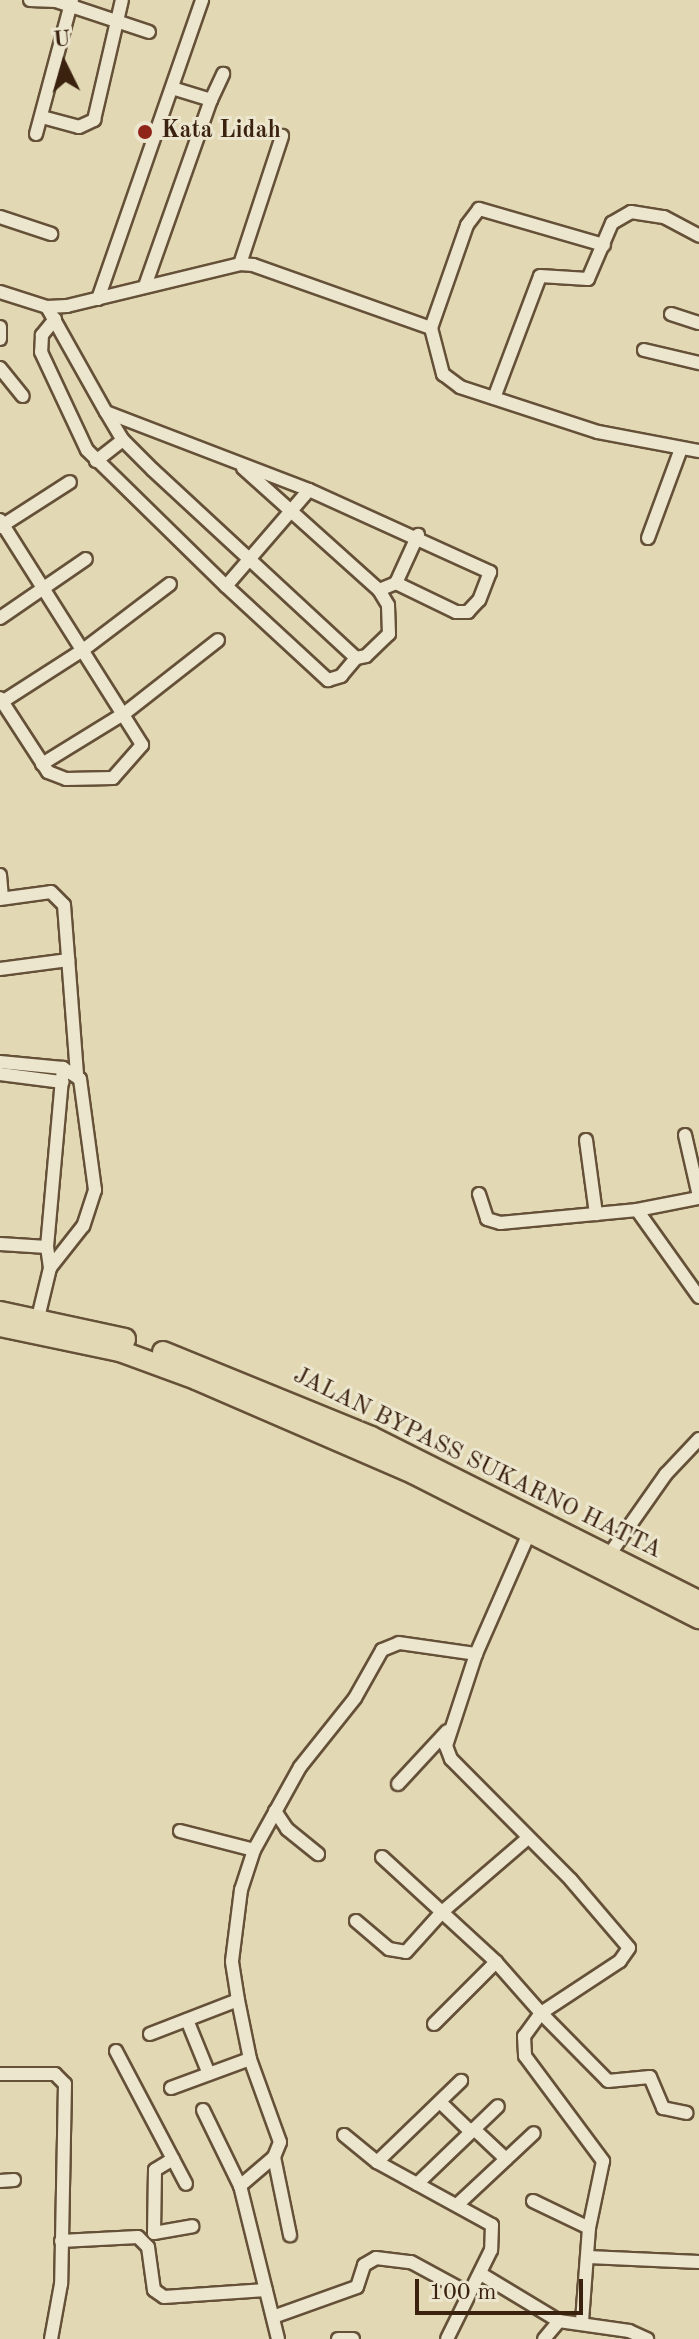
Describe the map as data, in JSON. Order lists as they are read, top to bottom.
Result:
{
  "streets": {
    "highway": ["JALAN BYPASS SUKARNO HATTA"]
  },
  "places": ["Kata Lidah"],
  "scale_bar": "100 m",
  "north": "top"
}
